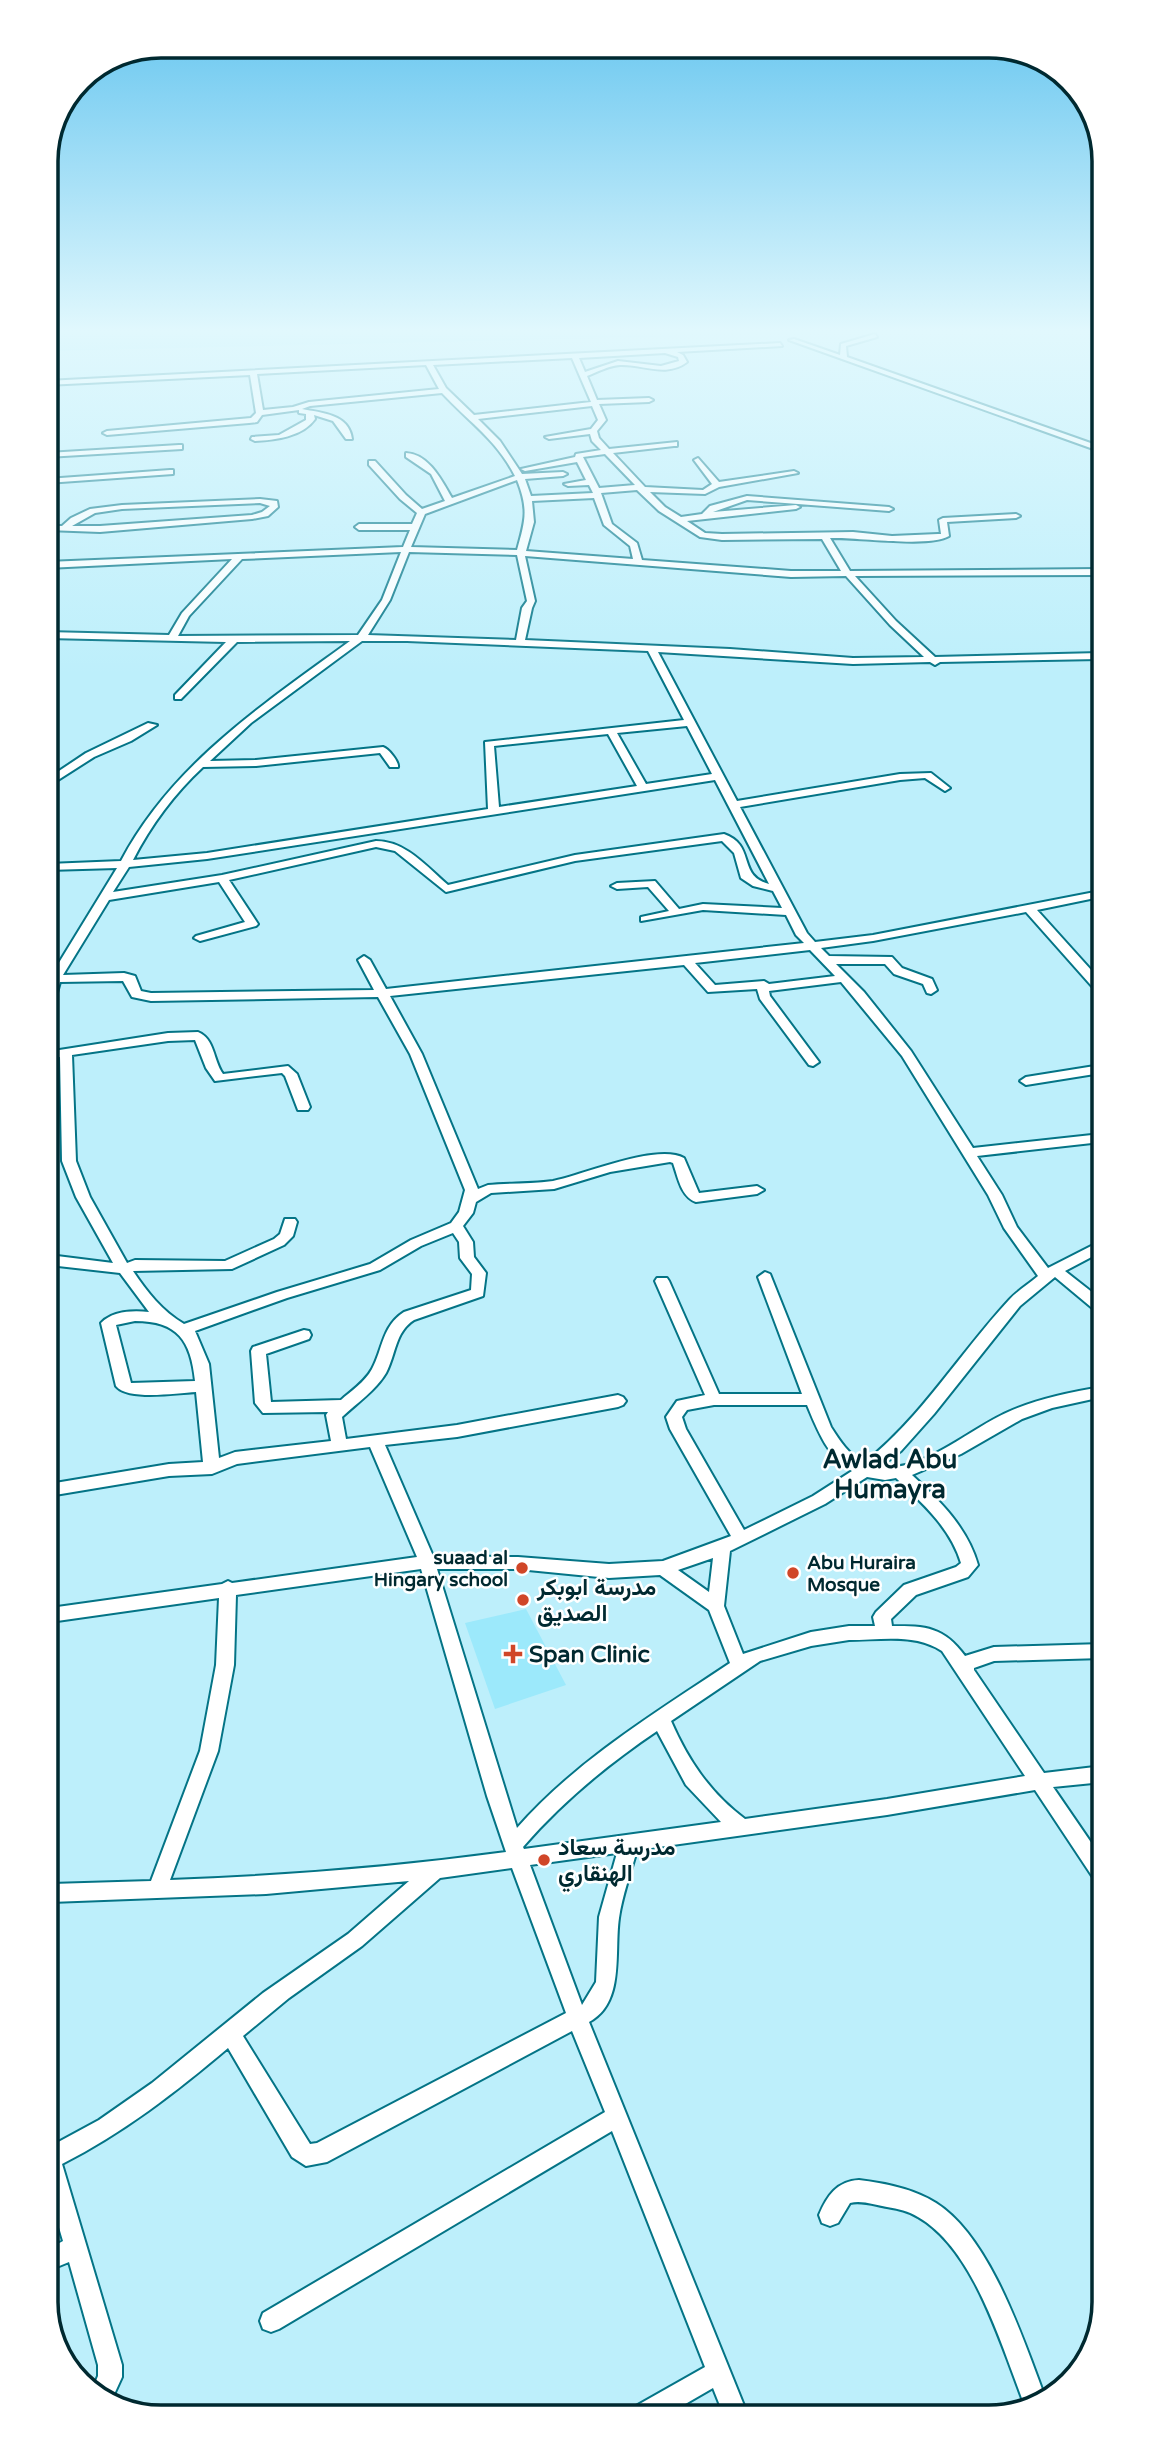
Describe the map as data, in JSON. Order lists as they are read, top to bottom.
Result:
{
  "districts": ["Awlad Abu Humayra"],
  "places": {
    "other": [
      "suaad al Hingary school",
      "Abu Huraira Mosque",
      "مدرسة ابوبكر الصديق",
      "مدرسة سعاد الهنقاري"
    ],
    "health": ["Span Clinic"]
  }
}
